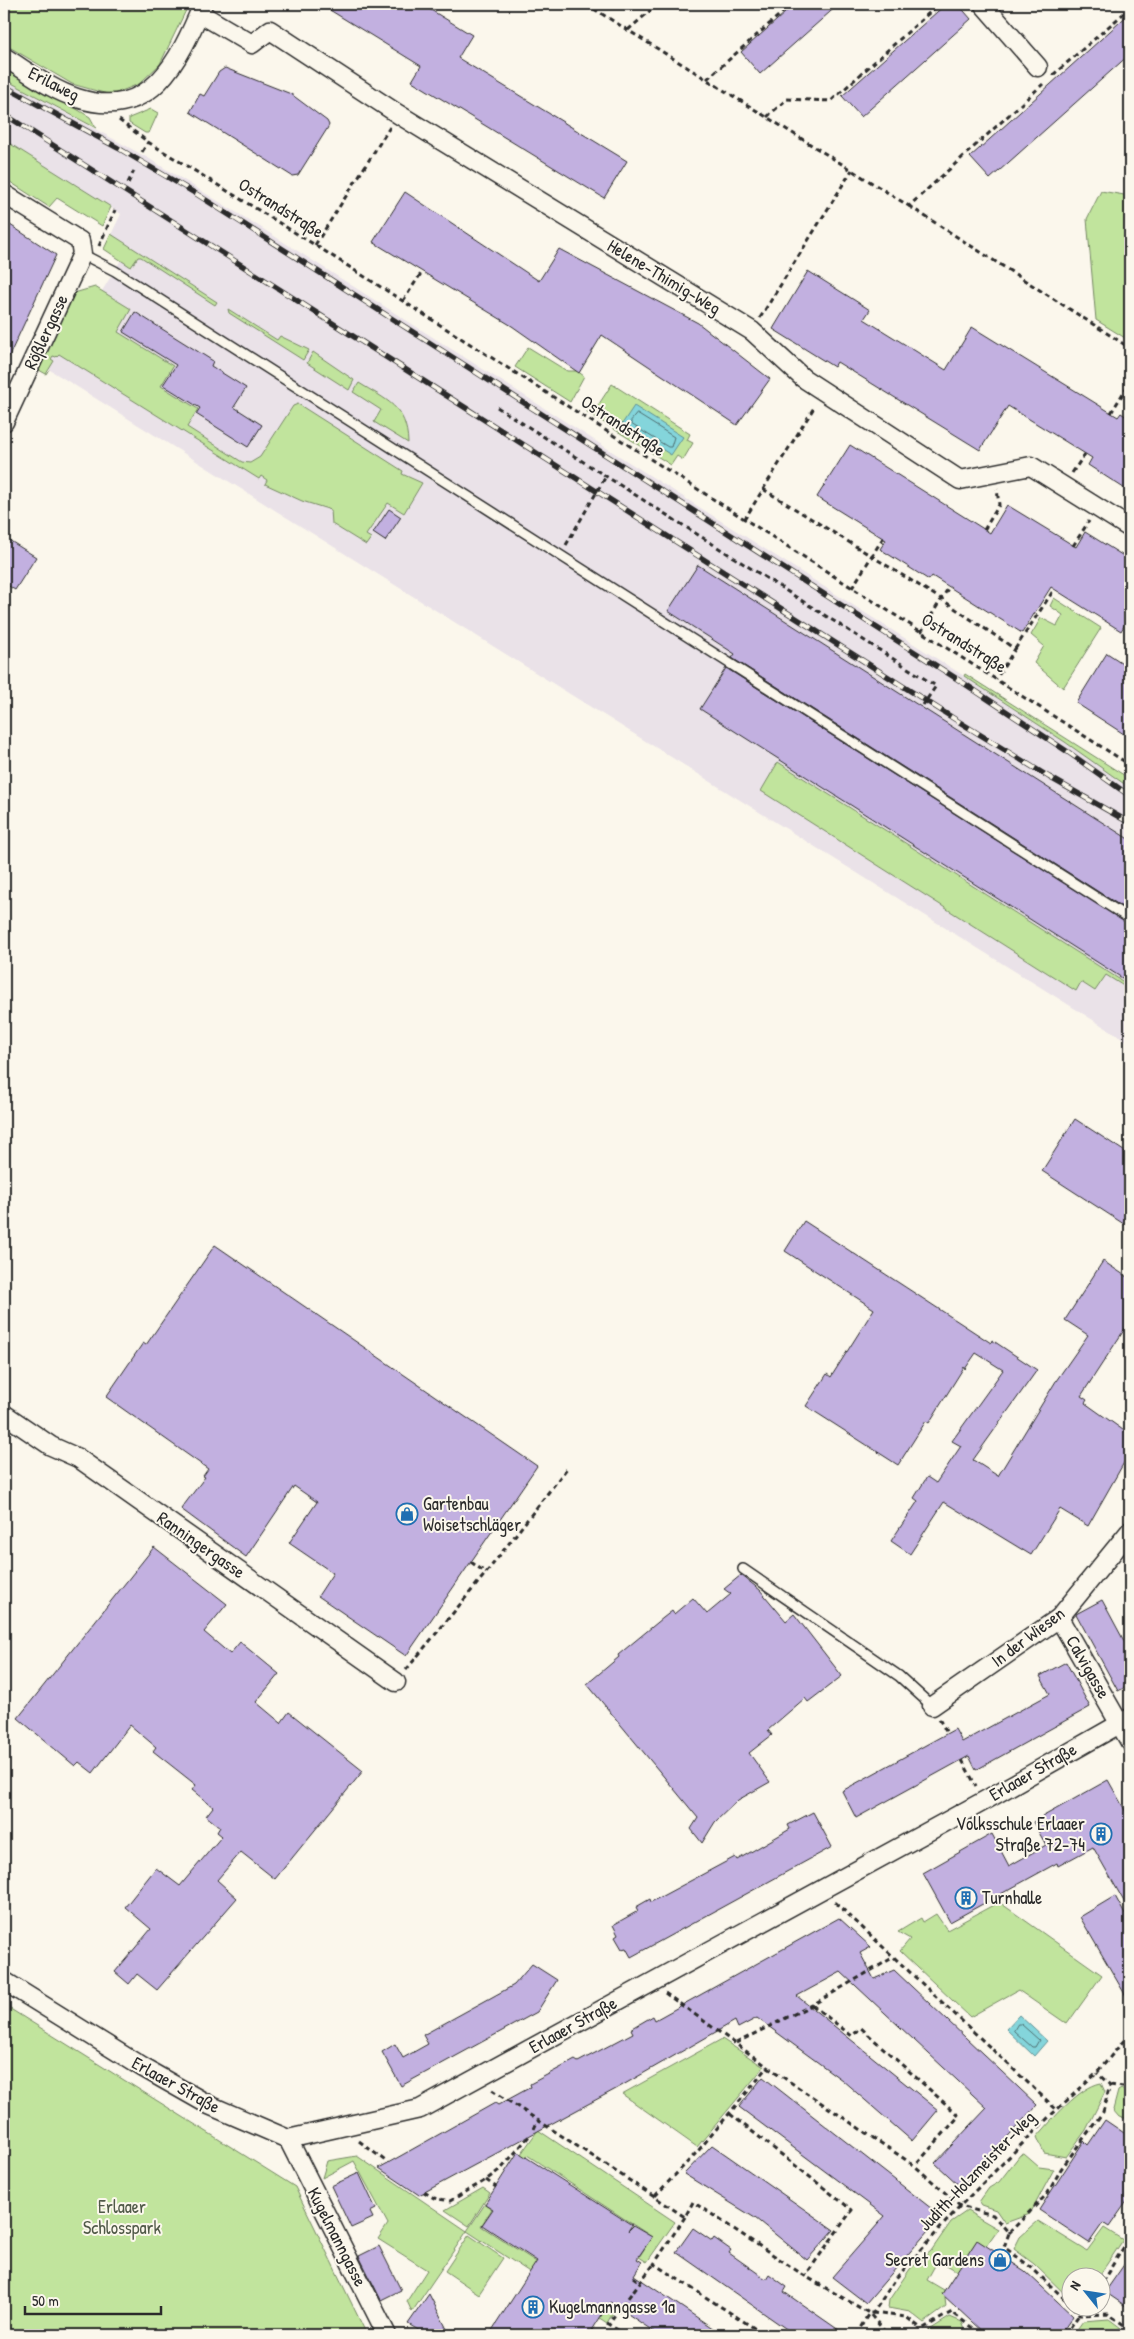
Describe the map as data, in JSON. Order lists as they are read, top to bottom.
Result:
{
  "streets": {
    "street": [
      "Erilaweg",
      "Helene-Thimig-Weg",
      "Rößlergasse",
      "Ranningergasse",
      "In der Wiesen",
      "Calvigasse",
      "Erlaaer Straße",
      "Kugelmanngasse"
    ],
    "path": ["Ostrandstraße", "Judith-Holzmeister-Weg"]
  },
  "crossings": [
    ["Erilaweg", "Ostrandstraße"],
    ["In der Wiesen", "Calvigasse"],
    ["Calvigasse", "Erlaaer Straße"],
    ["Erlaaer Straße", "Kugelmanngasse"]
  ],
  "parks": ["Erlaaer Schlosspark"],
  "places": {
    "shop": ["Gartenbau Woisetschläger", "Secret Gardens"],
    "building": ["Volksschule Erlaaer Straße 72-74", "Turnhalle", "Kugelmanngasse 1a"]
  },
  "scale_bar": "50 m",
  "north": "top left"
}
